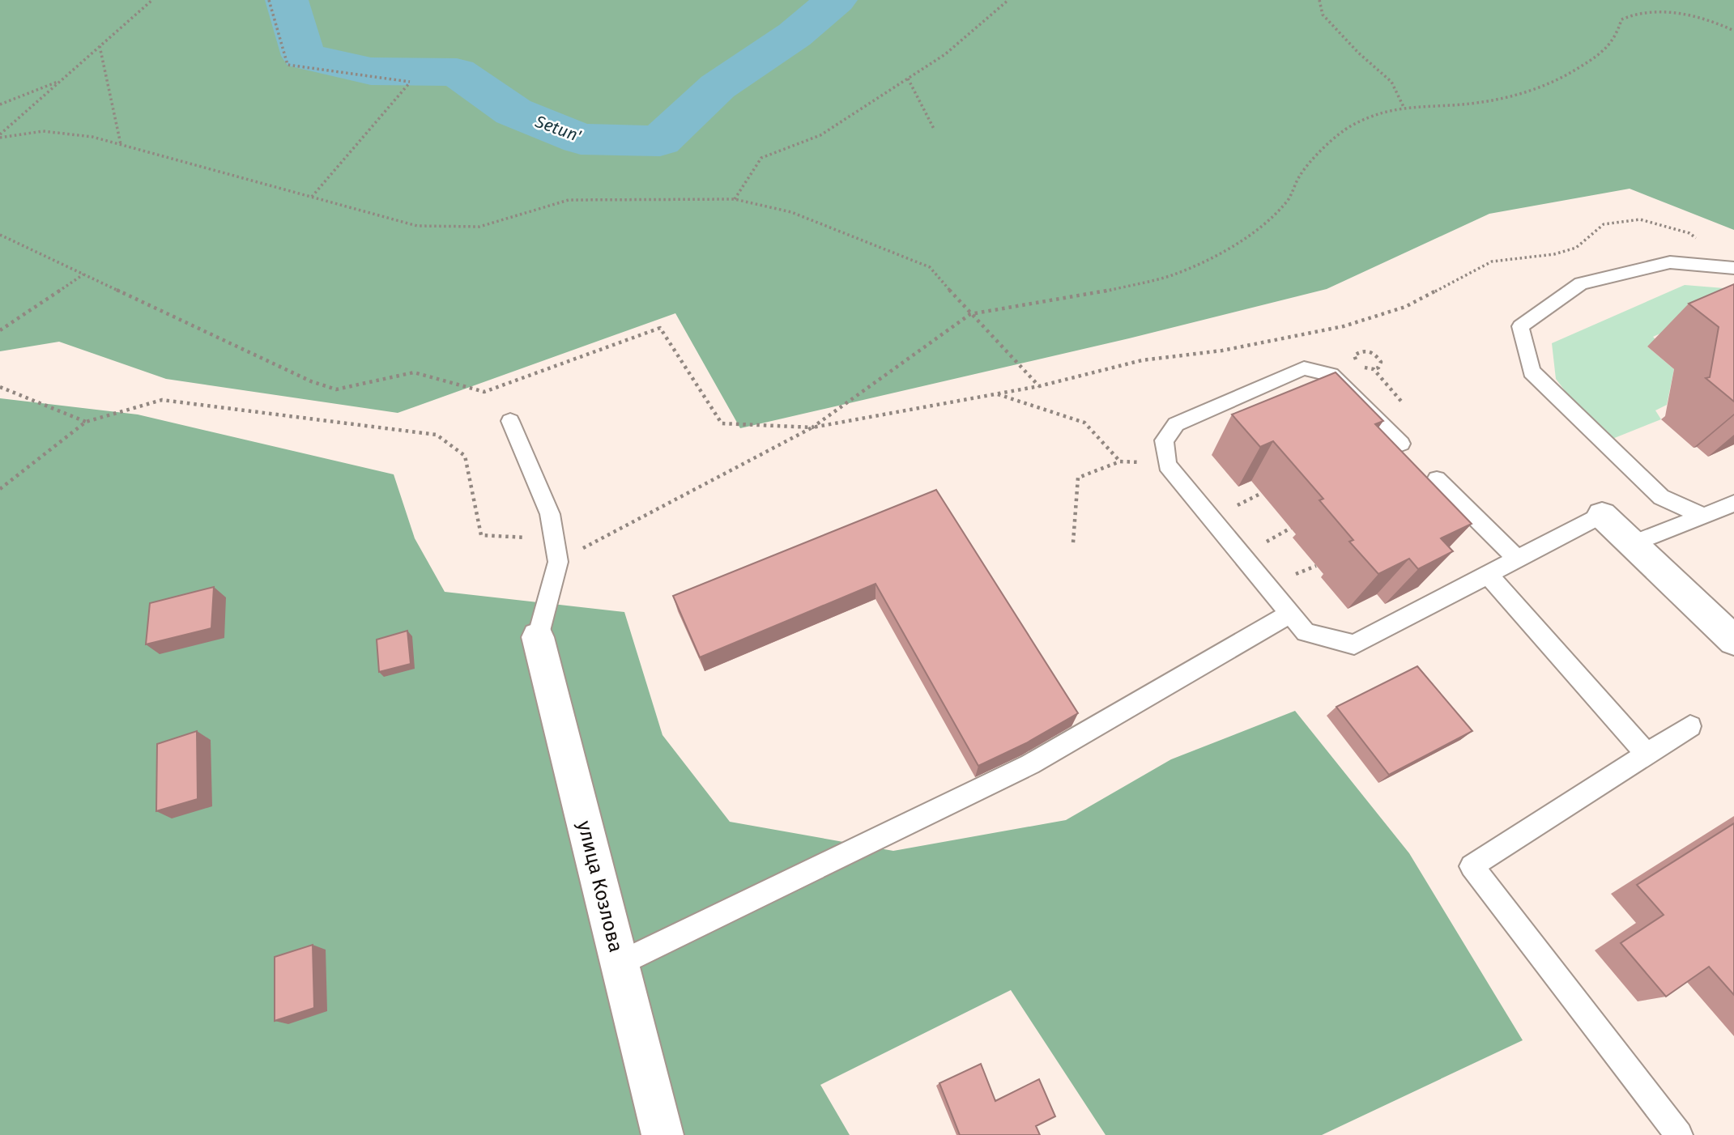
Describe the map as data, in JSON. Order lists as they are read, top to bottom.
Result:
{
  "streets": {
    "street": ["улица Козлова"]
  },
  "water": ["Setun'"]
}
